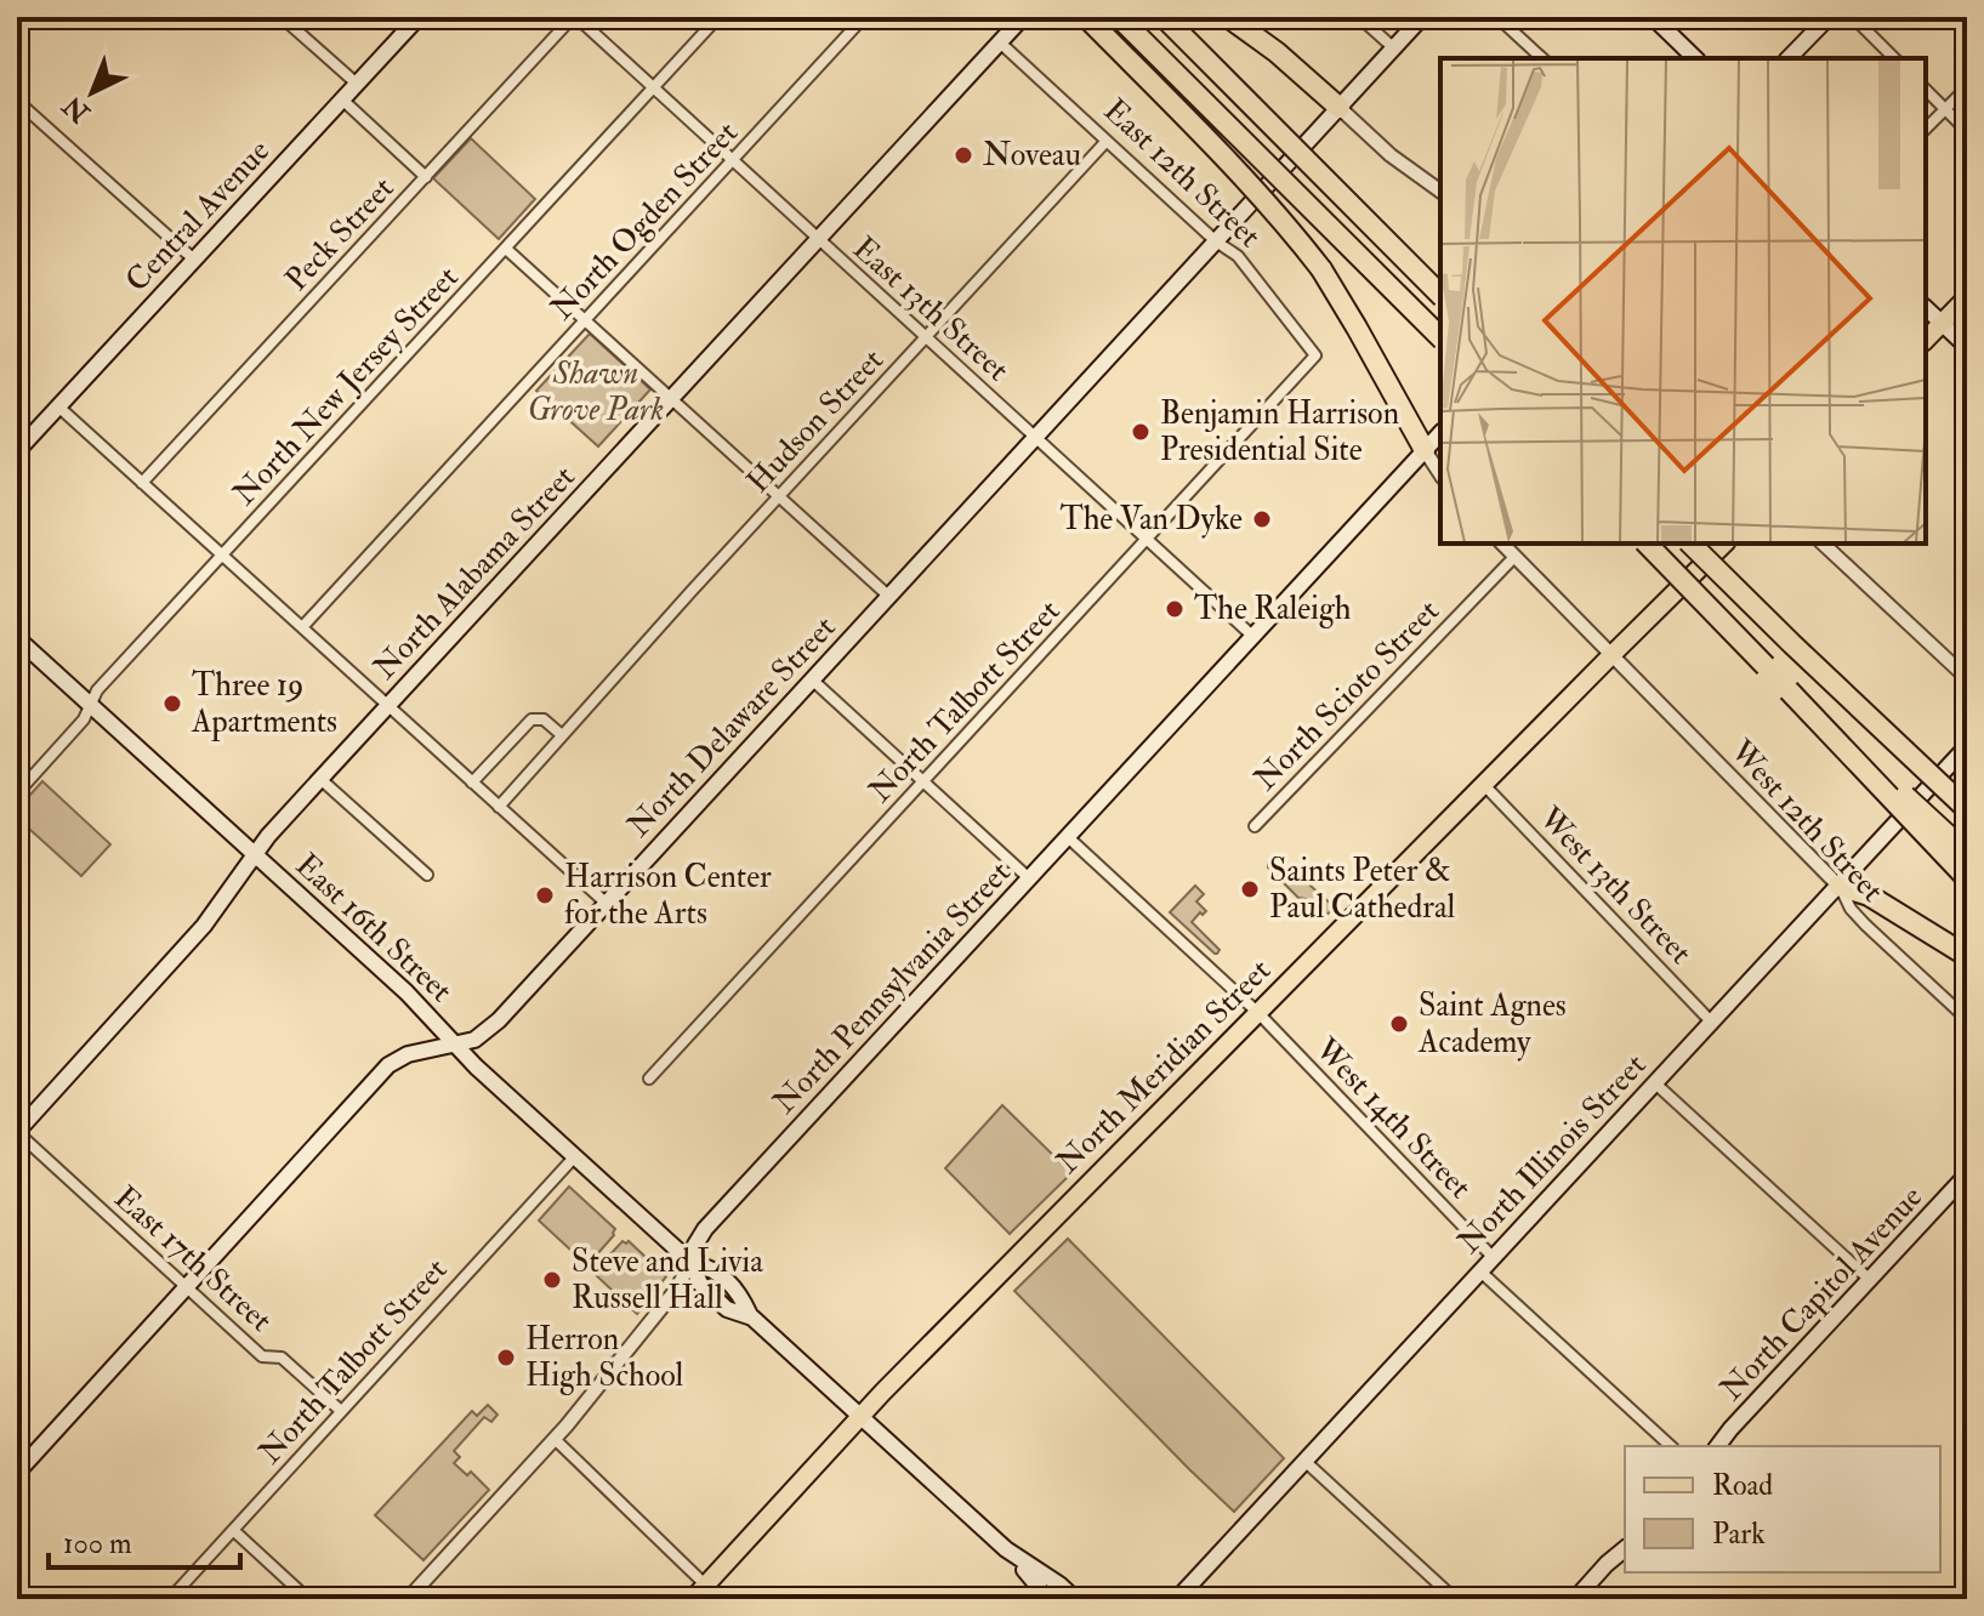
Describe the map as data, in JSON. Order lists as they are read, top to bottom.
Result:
{
  "streets": {
    "main road": [
      "Central Avenue",
      "North Alabama Street",
      "North Delaware Street",
      "East 16th Street",
      "North Pennsylvania Street",
      "North Meridian Street",
      "North Illinois Street",
      "North Capitol Avenue"
    ],
    "street": [
      "East 12th Street",
      "North Ogden Street",
      "Peck Street",
      "East 13th Street",
      "North New Jersey Street",
      "Hudson Street",
      "North Scioto Street",
      "North Talbott Street",
      "West 12th Street",
      "West 13th Street",
      "West 14th Street",
      "East 17th Street"
    ]
  },
  "crossings": [
    ["East 12th Street", "Hudson Street"],
    ["East 12th Street", "North Alabama Street"],
    ["East 12th Street", "North Talbott Street"],
    ["East 12th Street", "North Delaware Street"],
    ["North Ogden Street", "East 13th Street"],
    ["Peck Street", "East 13th Street"],
    ["East 13th Street", "North New Jersey Street"],
    ["East 13th Street", "Hudson Street"],
    ["East 13th Street", "North Alabama Street"],
    ["East 13th Street", "North Talbott Street"],
    ["East 13th Street", "North Delaware Street"],
    ["East 13th Street", "North Pennsylvania Street"],
    ["North New Jersey Street", "East 16th Street"],
    ["North Alabama Street", "East 16th Street"],
    ["North Alabama Street", "East 17th Street"],
    ["North Talbott Street", "East 16th Street"],
    ["North Talbott Street", "East 17th Street"],
    ["North Delaware Street", "East 16th Street"],
    ["North Delaware Street", "East 17th Street"],
    ["West 12th Street", "North Meridian Street"],
    ["West 12th Street", "North Illinois Street"],
    ["West 13th Street", "North Meridian Street"],
    ["West 13th Street", "North Illinois Street"],
    ["East 16th Street", "North Pennsylvania Street"],
    ["East 16th Street", "North Meridian Street"],
    ["North Pennsylvania Street", "West 14th Street"],
    ["North Meridian Street", "West 14th Street"],
    ["West 14th Street", "North Illinois Street"]
  ],
  "parks": ["Shawn Grove Park"],
  "places": [
    "Noveau",
    "Benjamin Harrison Presidential Site",
    "The Van Dyke",
    "The Raleigh",
    "Three 19 Apartments",
    "Saints Peter & Paul Cathedral",
    "Harrison Center for the Arts",
    "Saint Agnes Academy",
    "Steve and Livia Russell Hall",
    "Herron High School"
  ],
  "legend": ["Road", "Park"],
  "scale_bar": "100 m",
  "north": "bottom left"
}
